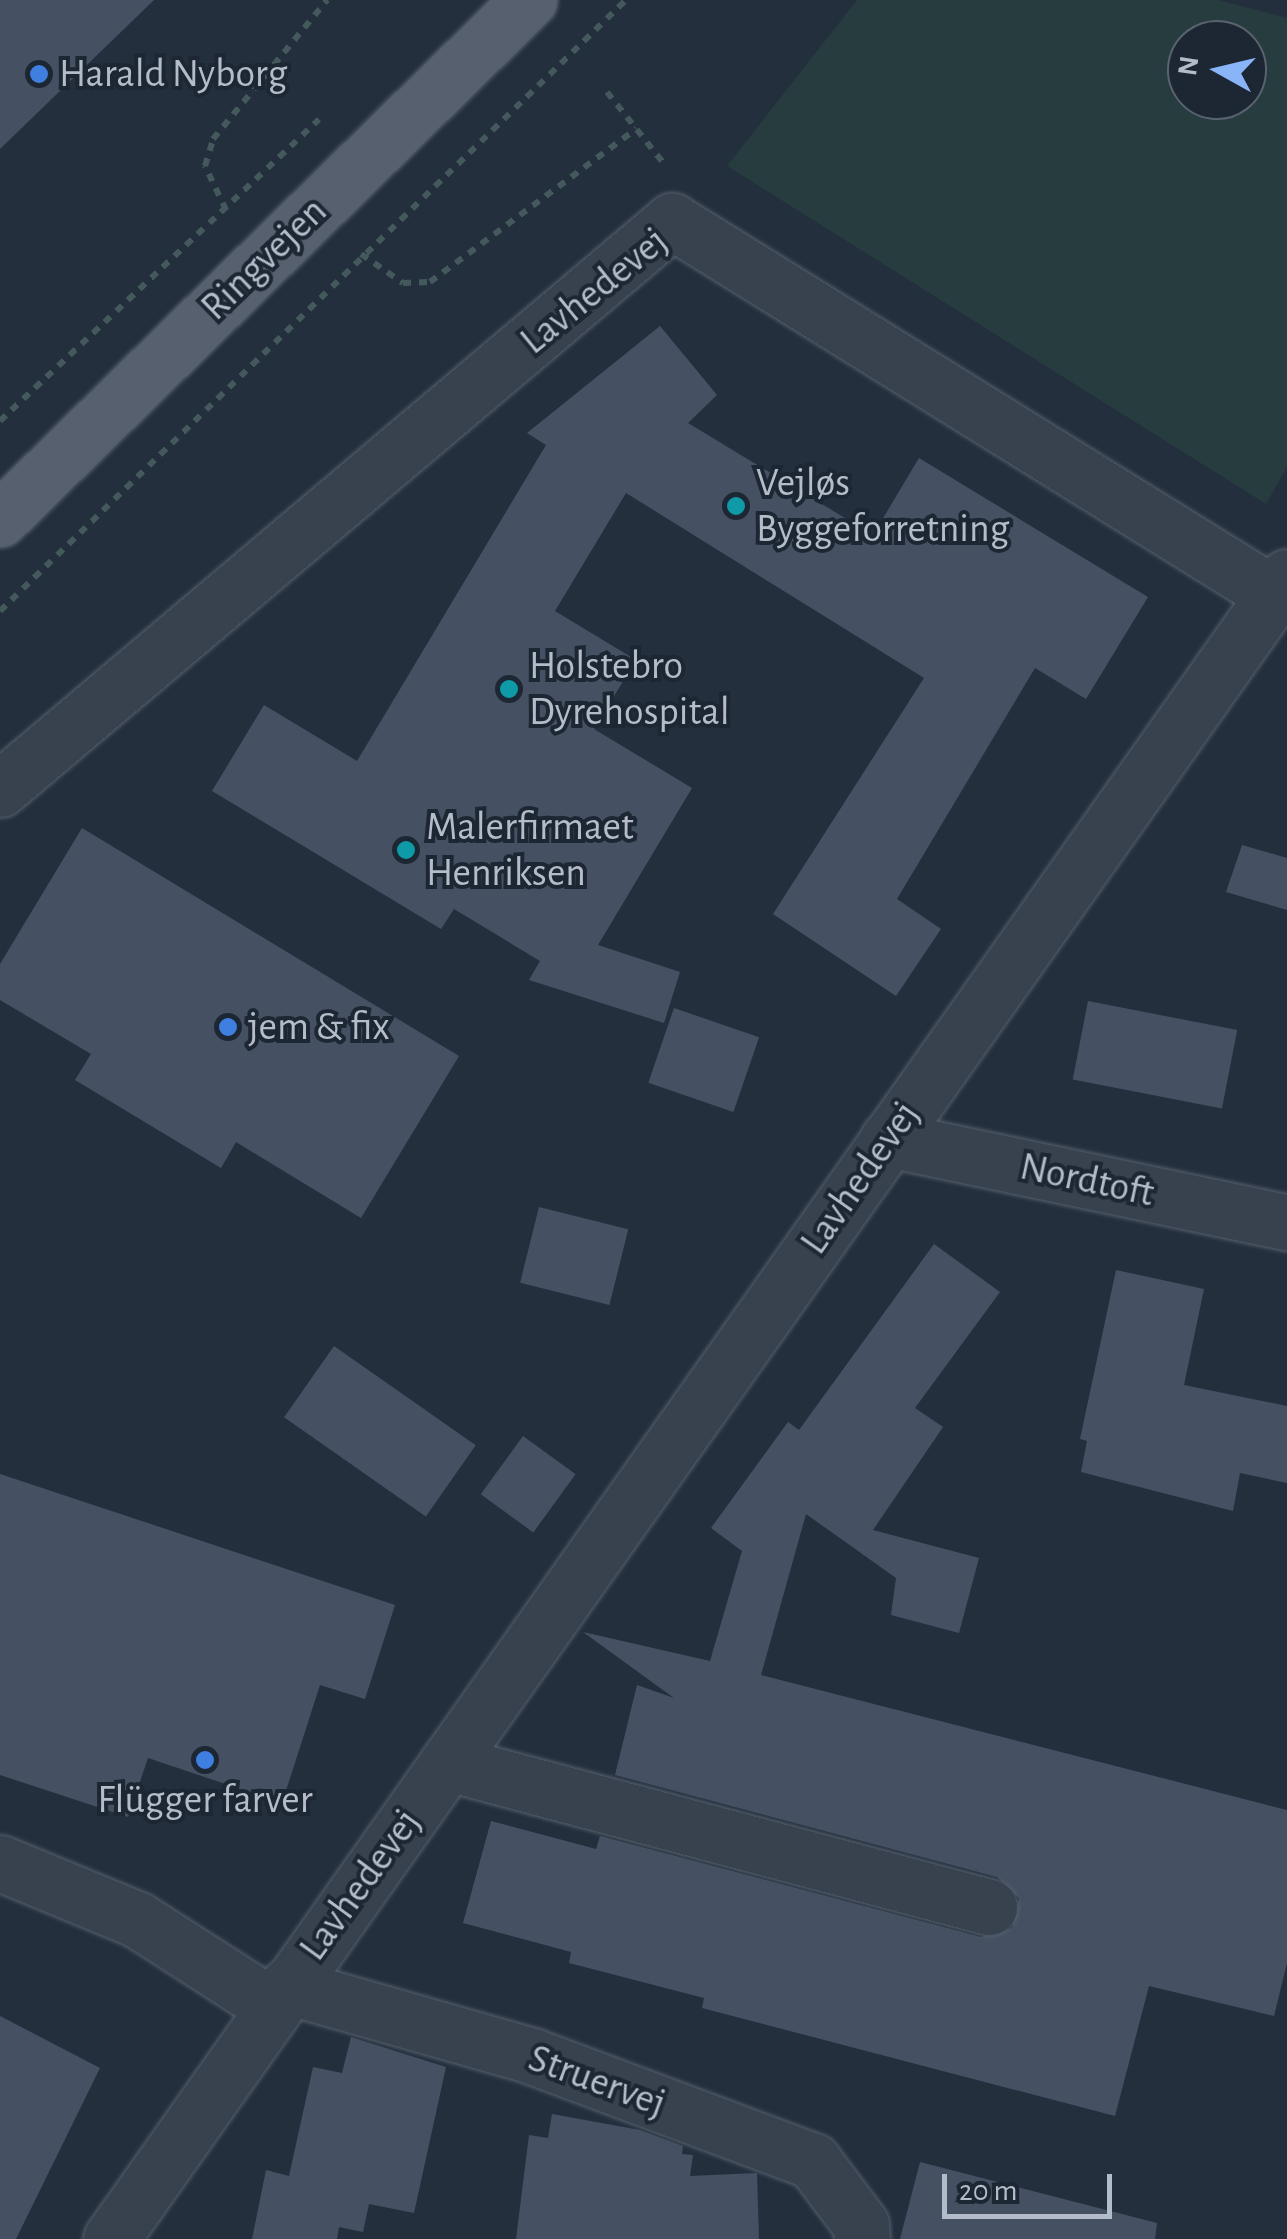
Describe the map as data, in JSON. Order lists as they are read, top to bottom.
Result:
{
  "streets": {
    "main road": ["Ringvejen"],
    "street": ["Lavhedevej", "Nordtoft", "Struervej"]
  },
  "crossings": [
    ["Lavhedevej", "Nordtoft"],
    ["Lavhedevej", "Struervej"]
  ],
  "places": [
    "Harald Nyborg",
    "Vejløs Byggeforretning",
    "Holstebro Dyrehospital",
    "Malerfirmaet Henriksen",
    "jem & fix",
    "Flügger farver"
  ],
  "scale_bar": "20 m",
  "north": "left"
}
